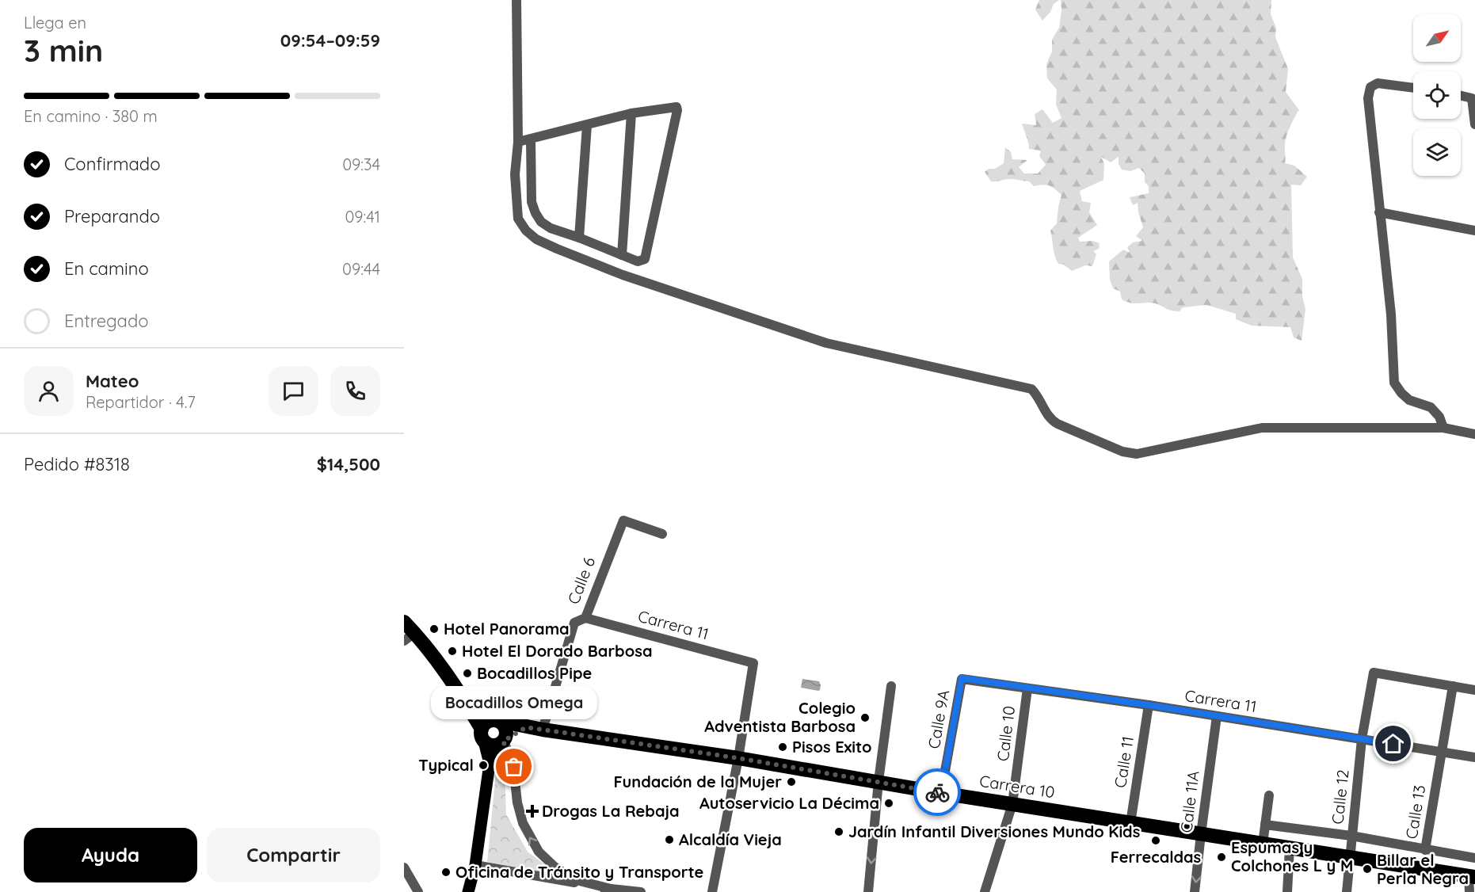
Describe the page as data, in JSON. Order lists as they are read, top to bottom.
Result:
{
  "streets": {
    "highway": ["Carrera 10"],
    "street": [
      "Calle 6",
      "Carrera 11",
      "Calle 9A",
      "Calle 10",
      "Calle 11",
      "Calle 12",
      "Calle 11A",
      "Calle 13"
    ]
  },
  "crossings": [
    ["Calle 6", "Carrera 11"],
    ["Calle 6", "Carrera 10"],
    ["Carrera 11", "Calle 9A"],
    ["Carrera 11", "Calle 10"],
    ["Carrera 11", "Calle 11"],
    ["Carrera 11", "Carrera 10"],
    ["Carrera 11", "Calle 12"],
    ["Carrera 11", "Calle 11A"],
    ["Carrera 11", "Calle 13"],
    ["Calle 9A", "Carrera 10"],
    ["Calle 10", "Carrera 10"],
    ["Calle 11", "Carrera 10"],
    ["Carrera 10", "Calle 12"],
    ["Carrera 10", "Calle 11A"]
  ],
  "places": {
    "other": [
      "Hotel Panorama",
      "Hotel El Dorado Barbosa",
      "Bocadillos Pipe",
      "Colegio Adventista Barbosa",
      "Pisos Exito",
      "Typical",
      "Bocadillos Omega",
      "Fundación de la Mujer",
      "Autoservicio La Décima",
      "Jardín Infantil Diversiones Mundo Kids",
      "Alcaldía Vieja",
      "Ferrecaldas",
      "Espumas y Colchones L y M",
      "Billar el Perla Negra",
      "Oficina de Tránsito y Transporte"
    ],
    "health": ["Drogas La Rebaja"]
  },
  "north": "top right",
  "page": {
    "heading": ["3 min", "Llega en", "09:54–09:59"],
    "panel": [
      "Mateo",
      "Repartidor · 4.7",
      "Pedido #8318",
      "$14,500"
    ],
    "bar": "En camino · 380 m",
    "list": [
      ["Confirmado", "09:34"],
      ["Preparando", "09:41"],
      ["En camino", "09:44"],
      "Entregado"
    ],
    "bubble": "Bocadillos Omega",
    "buttons": ["Ayuda", "Compartir"]
  }
}
